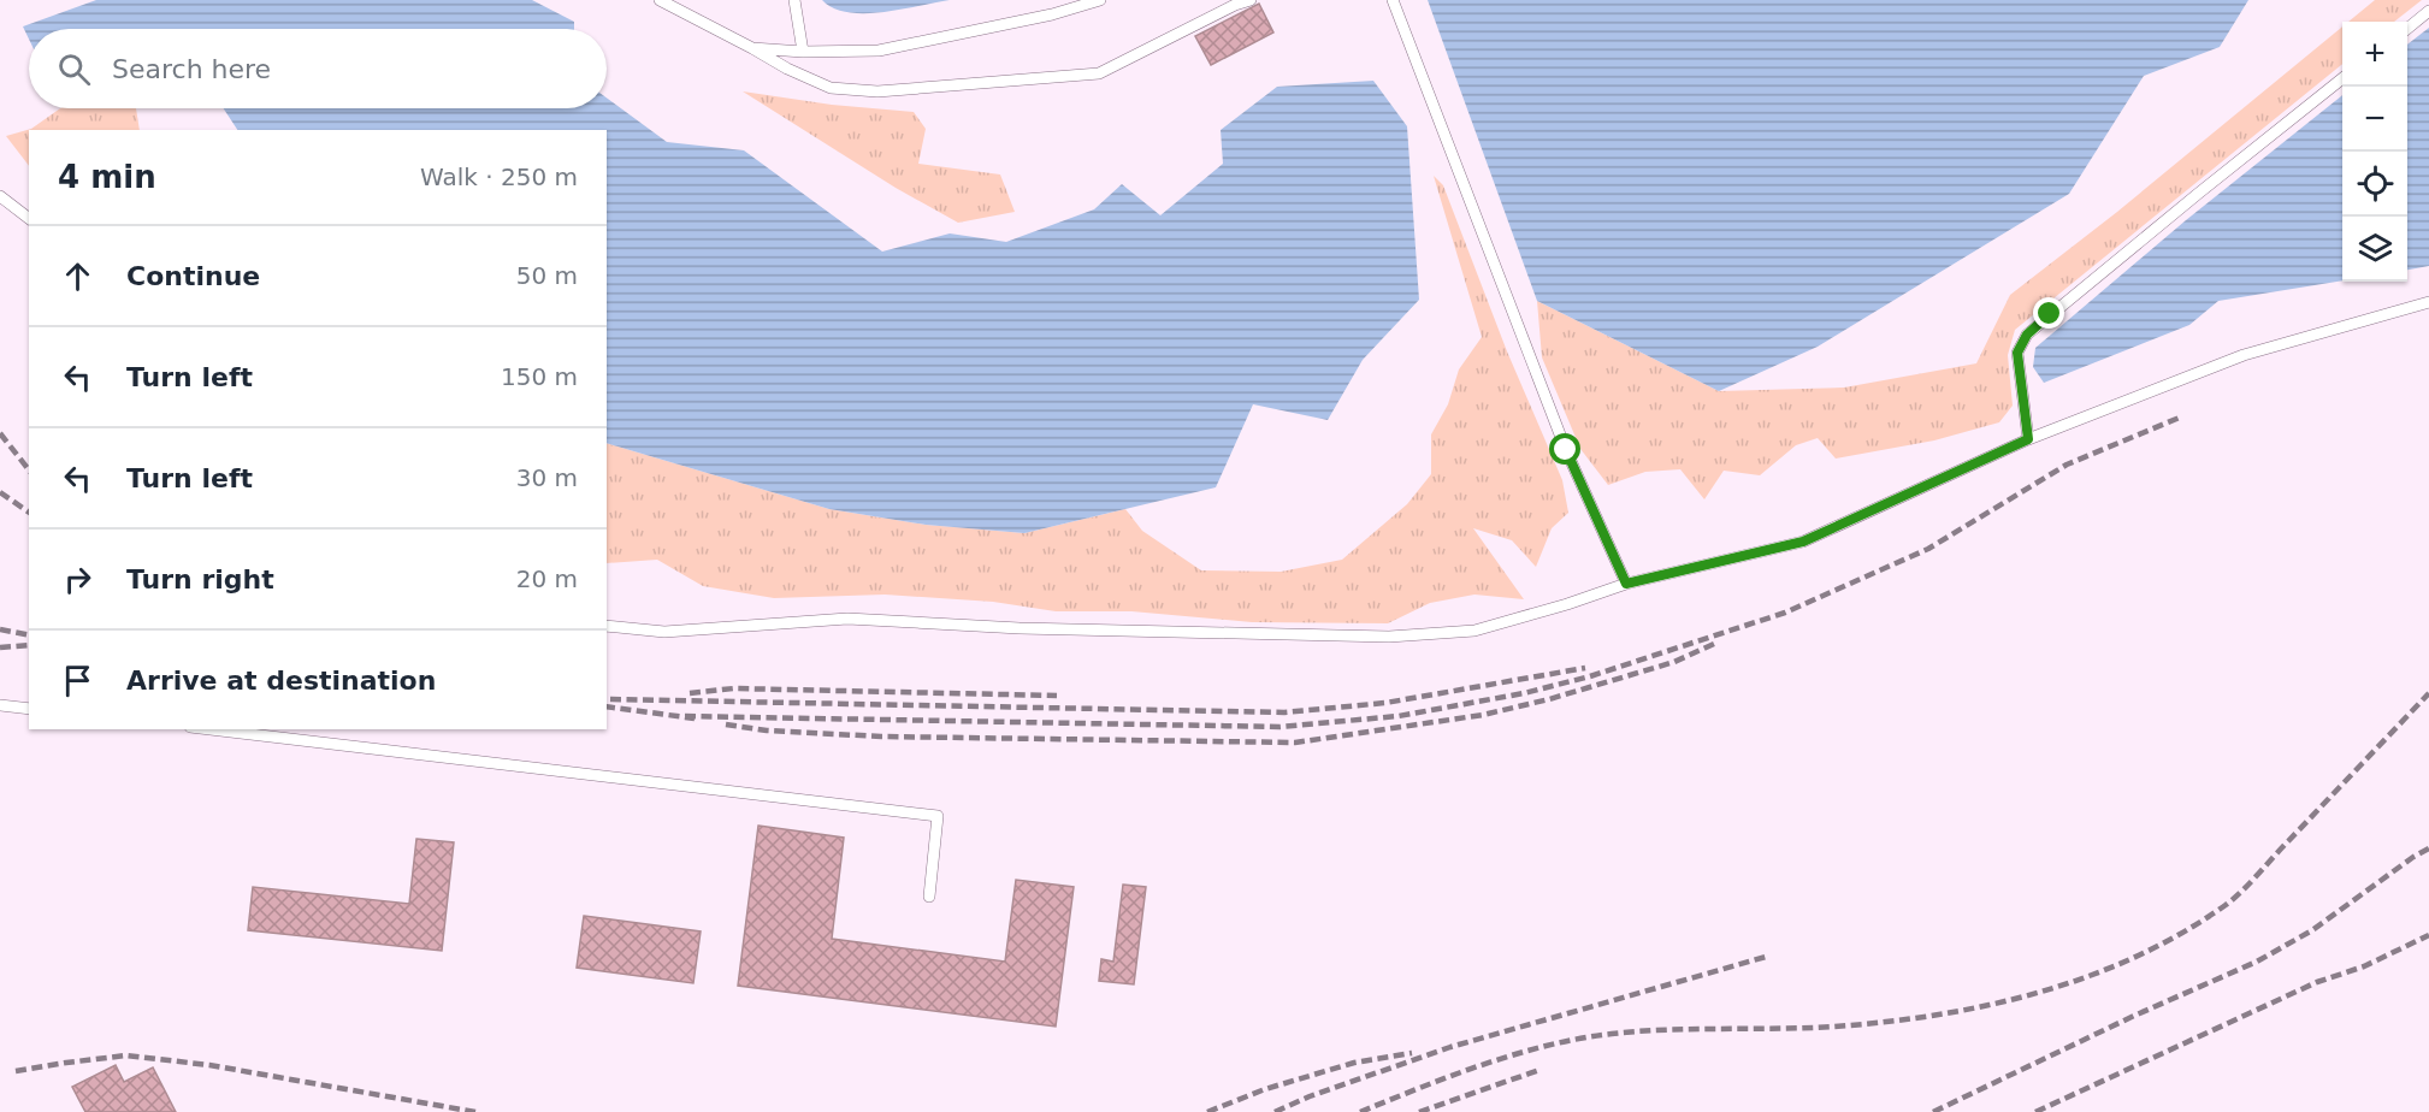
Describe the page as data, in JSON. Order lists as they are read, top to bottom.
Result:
{
  "page": {
    "map_buttons": ["+", "−"],
    "search": "Search here",
    "heading": ["4 min", "Walk · 250 m"],
    "list": [
      ["Continue", "50 m"],
      ["Turn left", "150 m"],
      ["Turn left", "30 m"],
      ["Turn right", "20 m"],
      "Arrive at destination"
    ]
  }
}
